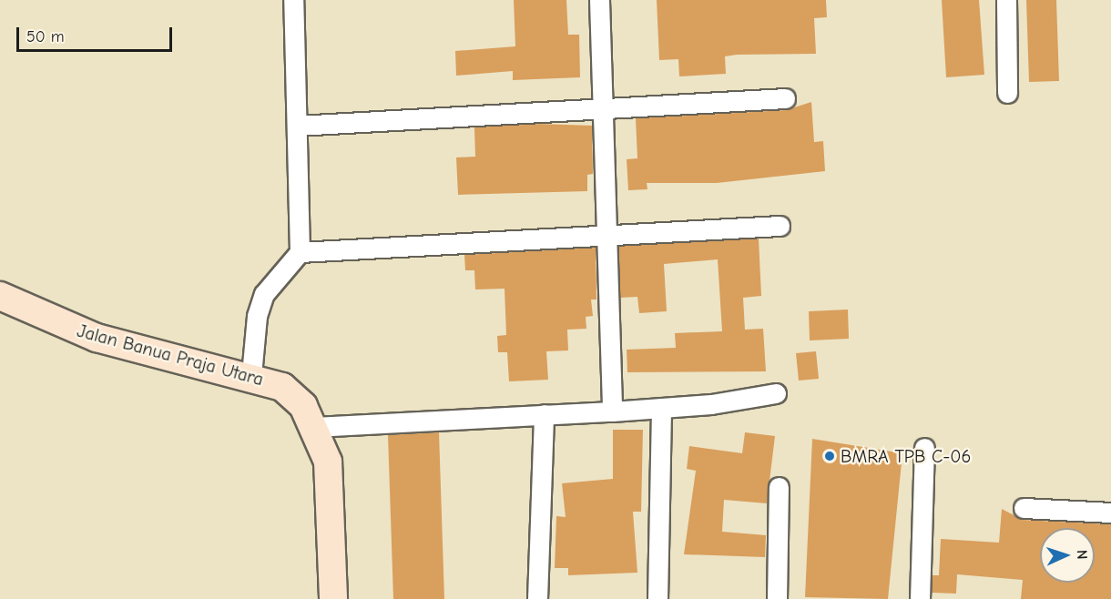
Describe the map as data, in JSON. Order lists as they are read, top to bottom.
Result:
{
  "streets": {
    "street": ["Jalan Banua Praja Utara"]
  },
  "places": ["BMRA TPB C-06"],
  "scale_bar": "50 m",
  "north": "right"
}
